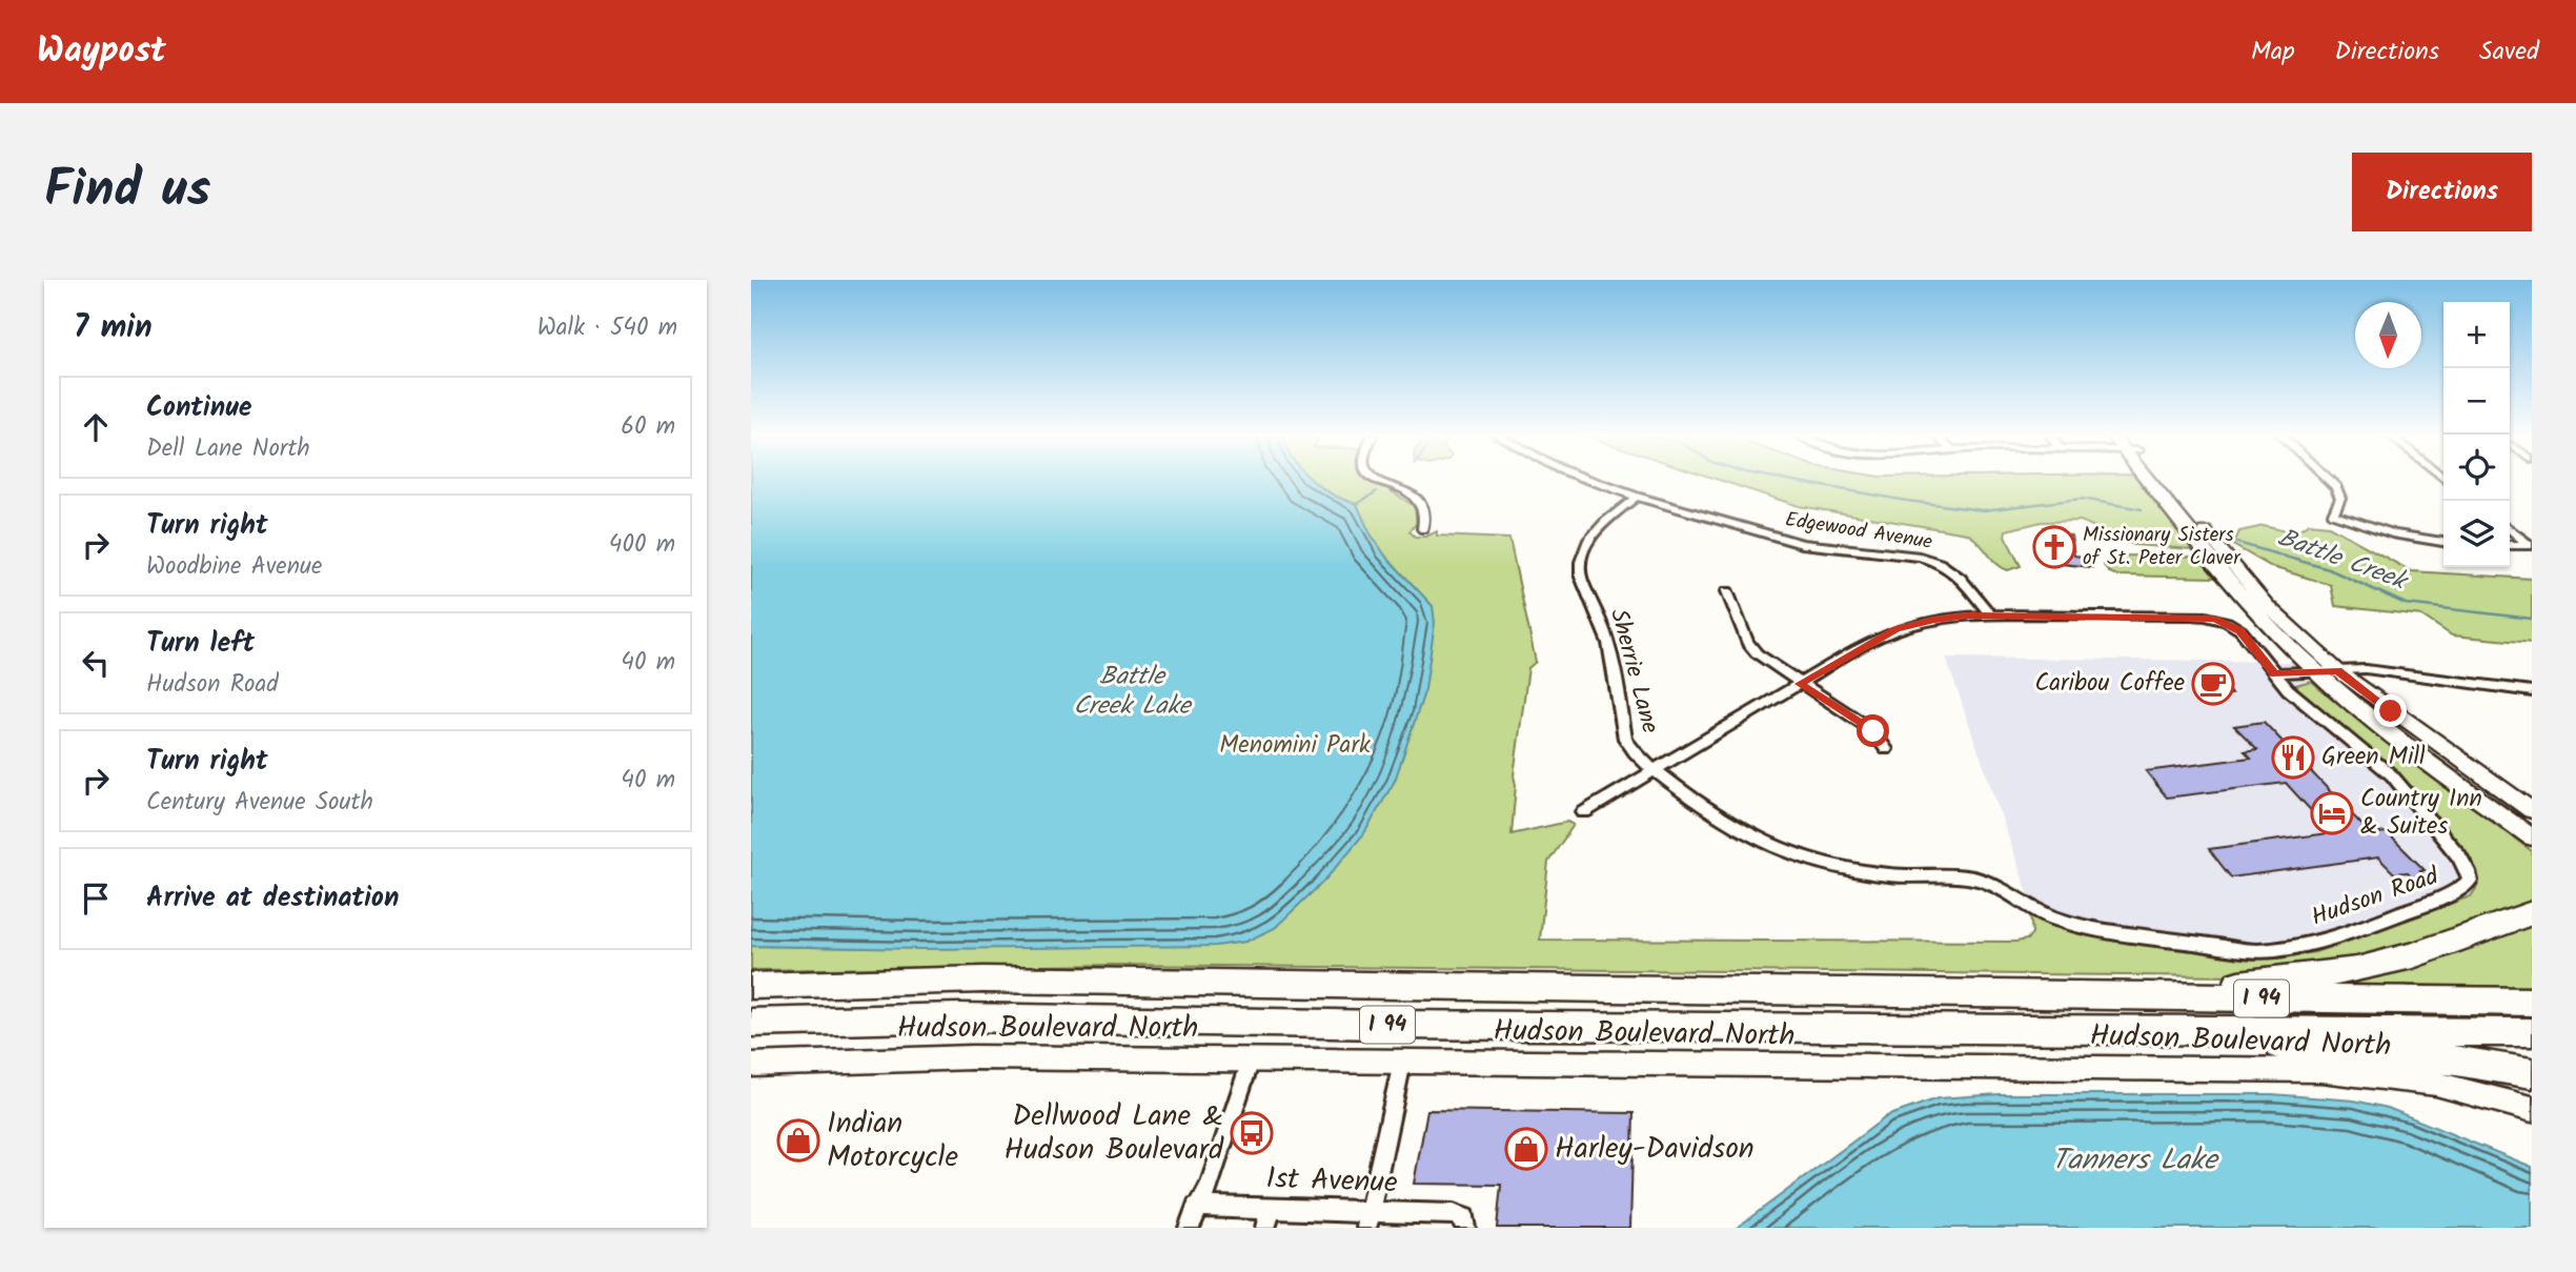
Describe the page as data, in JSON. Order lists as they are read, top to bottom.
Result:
{
  "streets": {
    "highway": ["I 94"],
    "main road": ["Hudson Boulevard North"],
    "street": [
      "Edgewood Avenue",
      "Sherrie Lane",
      "Hudson Road",
      "1st Avenue"
    ]
  },
  "crossings": [
    ["Edgewood Avenue", "Sherrie Lane"],
    ["Sherrie Lane", "Hudson Road"]
  ],
  "water": ["Battle Creek", "Battle Creek Lake", "Tanners Lake"],
  "parks": ["Menomini Park"],
  "places": {
    "church": ["Missionary Sisters of St. Peter Claver"],
    "cafe": ["Caribou Coffee"],
    "restaurant": ["Green Mill"],
    "hotel": ["Country Inn & Suites"],
    "bus stop": ["Dellwood Lane & Hudson Boulevard"],
    "shop": ["Indian Motorcycle", "Harley-Davidson"]
  },
  "north": "bottom",
  "page": {
    "header": "Waypost",
    "nav": ["Map", "Directions", "Saved"],
    "title": "Find us",
    "buttons": "Directions",
    "heading": ["7 min", "Walk · 540 m"],
    "map_buttons": ["+", "−"],
    "list": [
      ["Continue", "Dell Lane North", "60 m"],
      ["Turn right", "Woodbine Avenue", "400 m"],
      ["Turn left", "Hudson Road", "40 m"],
      ["Turn right", "Century Avenue South", "40 m"],
      "Arrive at destination"
    ]
  }
}
